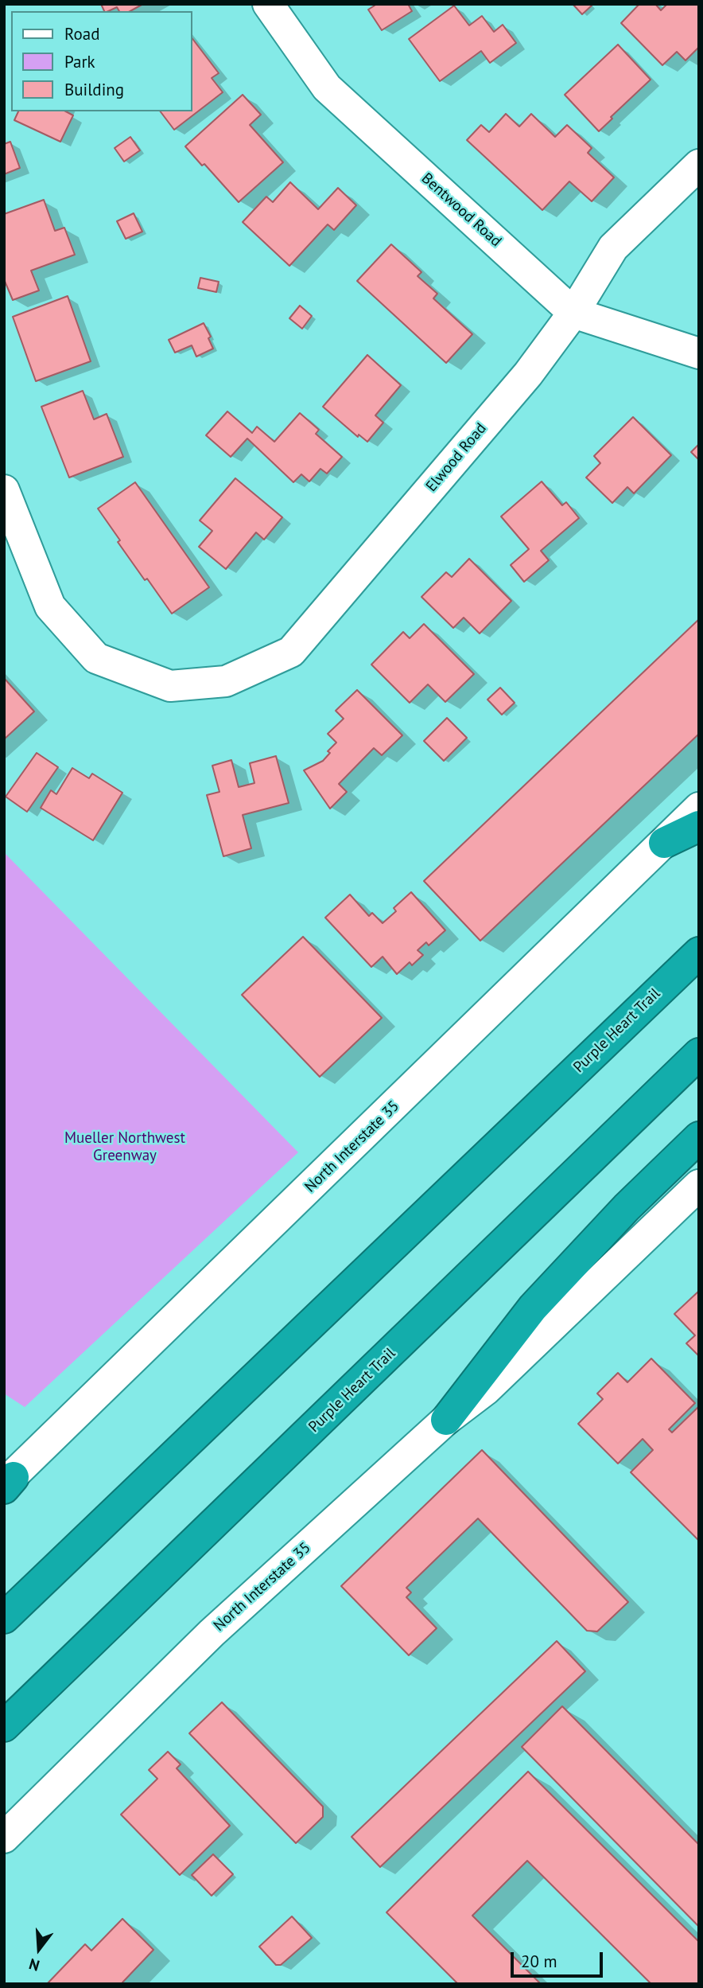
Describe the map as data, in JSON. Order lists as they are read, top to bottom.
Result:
{
  "streets": {
    "highway": ["Purple Heart Trail"],
    "main road": ["Bentwood Road", "Elwood Road", "North Interstate 35"]
  },
  "crossings": [
    ["Bentwood Road", "Elwood Road"]
  ],
  "parks": ["Mueller Northwest Greenway"],
  "legend": ["Road", "Park", "Building"],
  "scale_bar": "20 m",
  "north": "bottom"
}
